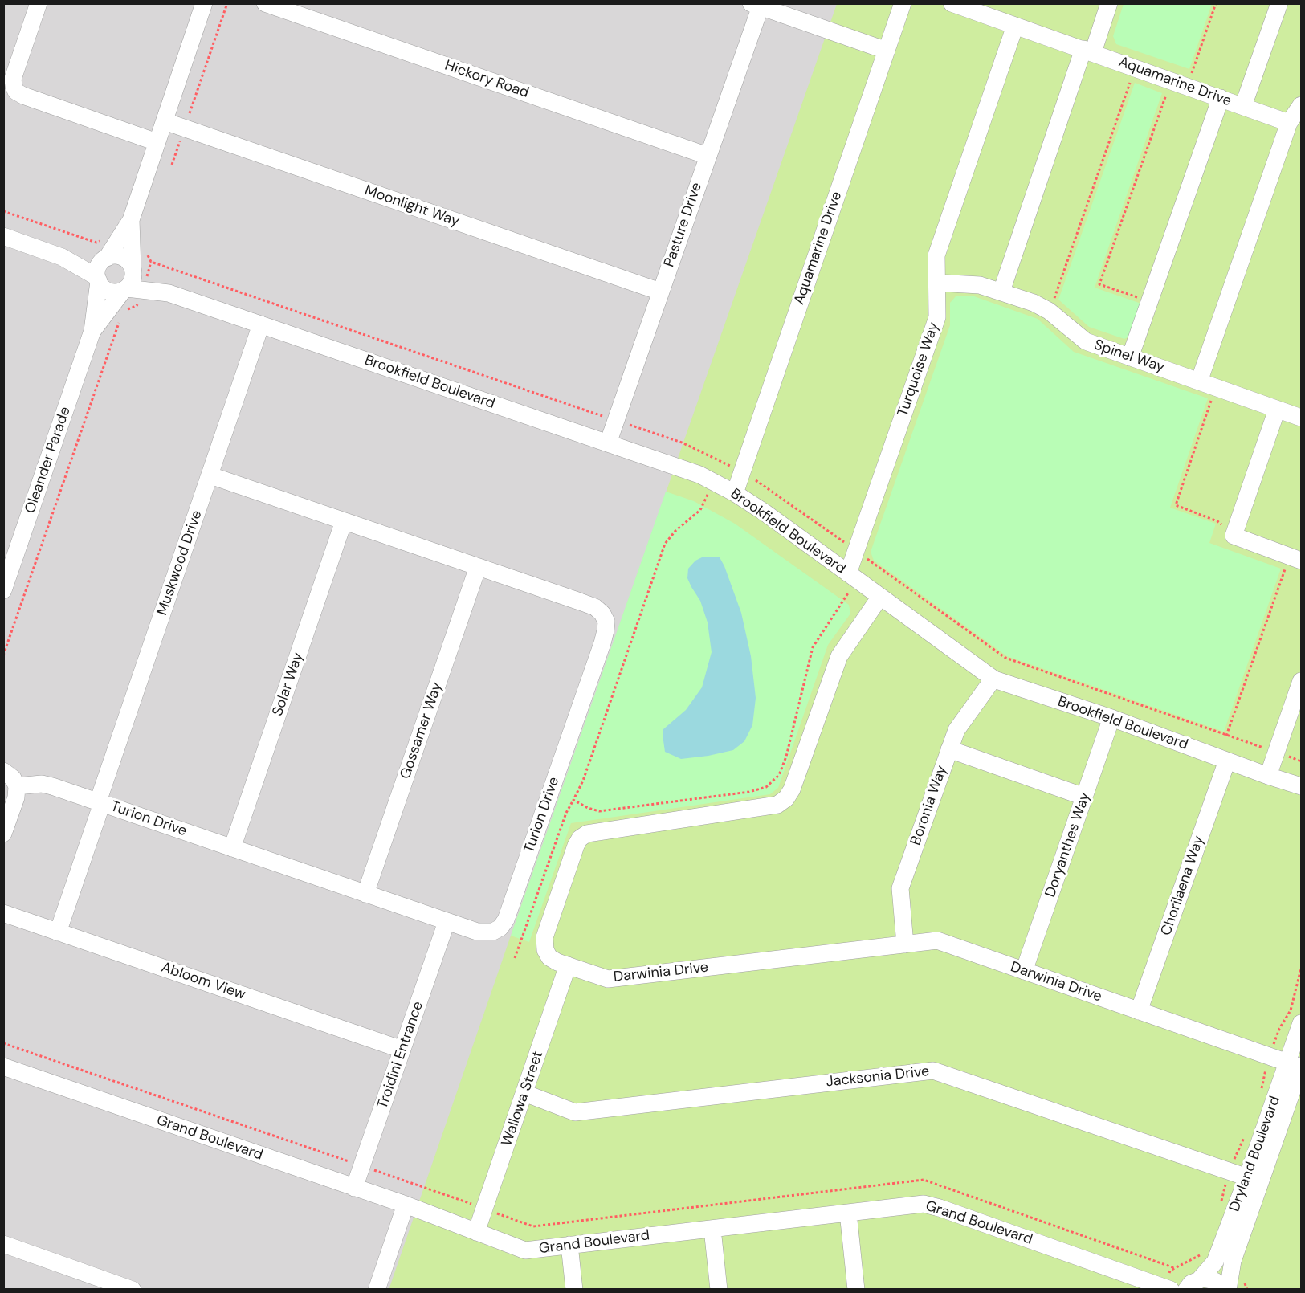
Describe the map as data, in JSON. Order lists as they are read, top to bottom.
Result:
{
  "streets": {
    "street": [
      "Hickory Road",
      "Aquamarine Drive",
      "Moonlight Way",
      "Pasture Drive",
      "Spinel Way",
      "Turquoise Way",
      "Brookfield Boulevard",
      "Oleander Parade",
      "Muskwood Drive",
      "Solar Way",
      "Gossamer Way",
      "Boronia Way",
      "Turion Drive",
      "Doryanthes Way",
      "Chorilaena Way",
      "Darwinia Drive",
      "Abloom View",
      "Troidini Entrance",
      "Jacksonia Drive",
      "Wallowa Street",
      "Grand Boulevard",
      "Dryland Boulevard"
    ]
  },
  "crossings": [
    ["Hickory Road", "Pasture Drive"],
    ["Aquamarine Drive", "Turquoise Way"],
    ["Aquamarine Drive", "Brookfield Boulevard"],
    ["Moonlight Way", "Pasture Drive"],
    ["Pasture Drive", "Brookfield Boulevard"],
    ["Spinel Way", "Turquoise Way"],
    ["Turquoise Way", "Brookfield Boulevard"],
    ["Brookfield Boulevard", "Oleander Parade"],
    ["Brookfield Boulevard", "Muskwood Drive"],
    ["Brookfield Boulevard", "Boronia Way"],
    ["Brookfield Boulevard", "Doryanthes Way"],
    ["Brookfield Boulevard", "Chorilaena Way"],
    ["Brookfield Boulevard", "Darwinia Drive"],
    ["Muskwood Drive", "Turion Drive"],
    ["Muskwood Drive", "Abloom View"],
    ["Solar Way", "Turion Drive"],
    ["Gossamer Way", "Turion Drive"],
    ["Boronia Way", "Darwinia Drive"],
    ["Turion Drive", "Troidini Entrance"],
    ["Doryanthes Way", "Darwinia Drive"],
    ["Chorilaena Way", "Darwinia Drive"],
    ["Darwinia Drive", "Wallowa Street"],
    ["Darwinia Drive", "Dryland Boulevard"],
    ["Abloom View", "Troidini Entrance"],
    ["Troidini Entrance", "Grand Boulevard"],
    ["Jacksonia Drive", "Wallowa Street"],
    ["Jacksonia Drive", "Dryland Boulevard"],
    ["Wallowa Street", "Grand Boulevard"]
  ]
}
